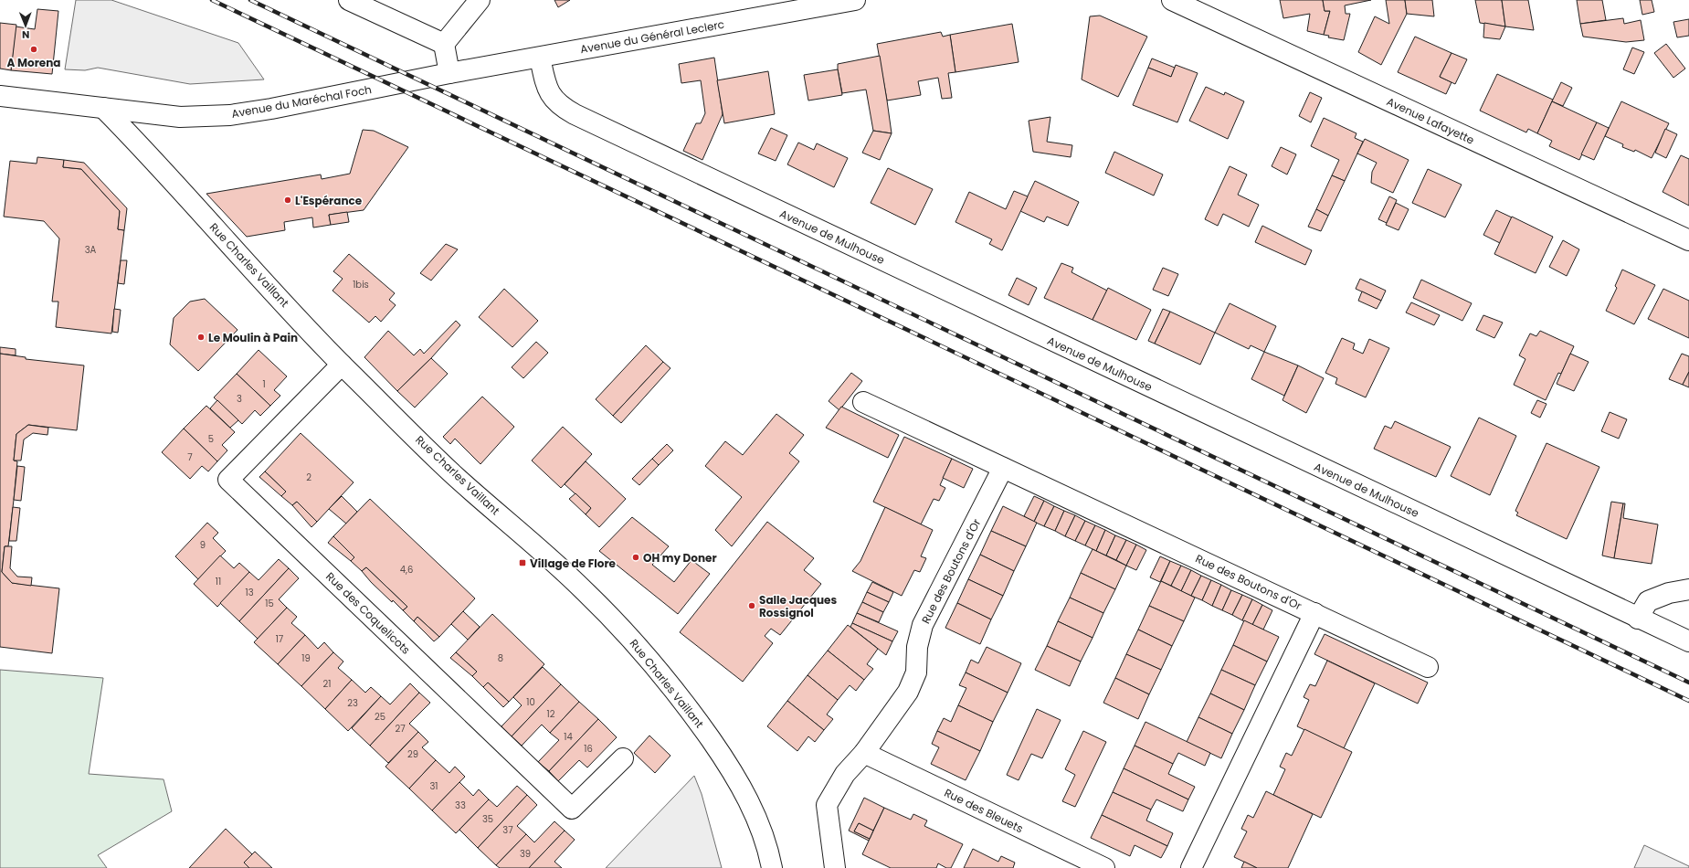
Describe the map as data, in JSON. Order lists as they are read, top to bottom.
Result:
{
  "streets": {
    "street": [
      "Avenue du Général Leclerc",
      "Avenue du Maréchal Foch",
      "Avenue Lafayette",
      "Avenue de Mulhouse",
      "Rue Charles Vaillant",
      "Rue des Boutons d'Or",
      "Rue des Coquelicots",
      "Rue des Bleuets"
    ]
  },
  "crossings": [
    ["Avenue du Général Leclerc", "Avenue du Maréchal Foch"],
    ["Avenue du Général Leclerc", "Avenue de Mulhouse"],
    ["Avenue du Maréchal Foch", "Rue Charles Vaillant"],
    ["Rue Charles Vaillant", "Rue des Coquelicots"],
    ["Rue des Boutons d'Or", "Rue des Bleuets"]
  ],
  "places": {
    "other": [
      "A Morena",
      "L'Espérance",
      "Le Moulin à Pain",
      "OH my Doner",
      "Salle Jacques Rossignol"
    ],
    "transit": ["Village de Flore"]
  },
  "house_numbers": [
    "3A",
    "1bis",
    "1",
    "3",
    "5",
    "7",
    "2",
    "9",
    "4,6",
    "11",
    "13",
    "15",
    "17",
    "19",
    "8",
    "21",
    "10",
    "23",
    "12",
    "25",
    "27",
    "14",
    "16",
    "29",
    "31",
    "33",
    "35",
    "37",
    "39"
  ],
  "north": "bottom"
}
